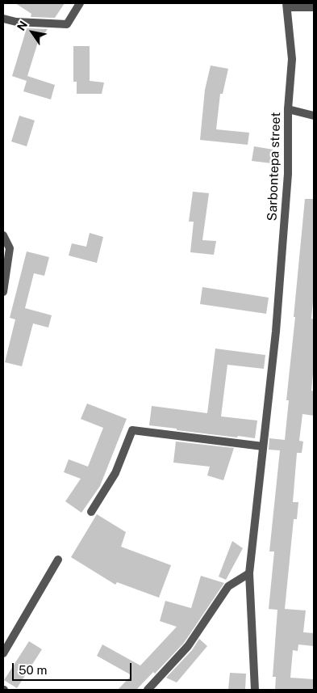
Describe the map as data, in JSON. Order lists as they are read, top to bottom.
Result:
{
  "streets": {
    "street": ["Sarbontepa street"]
  },
  "scale_bar": "50 m",
  "north": "top left"
}
